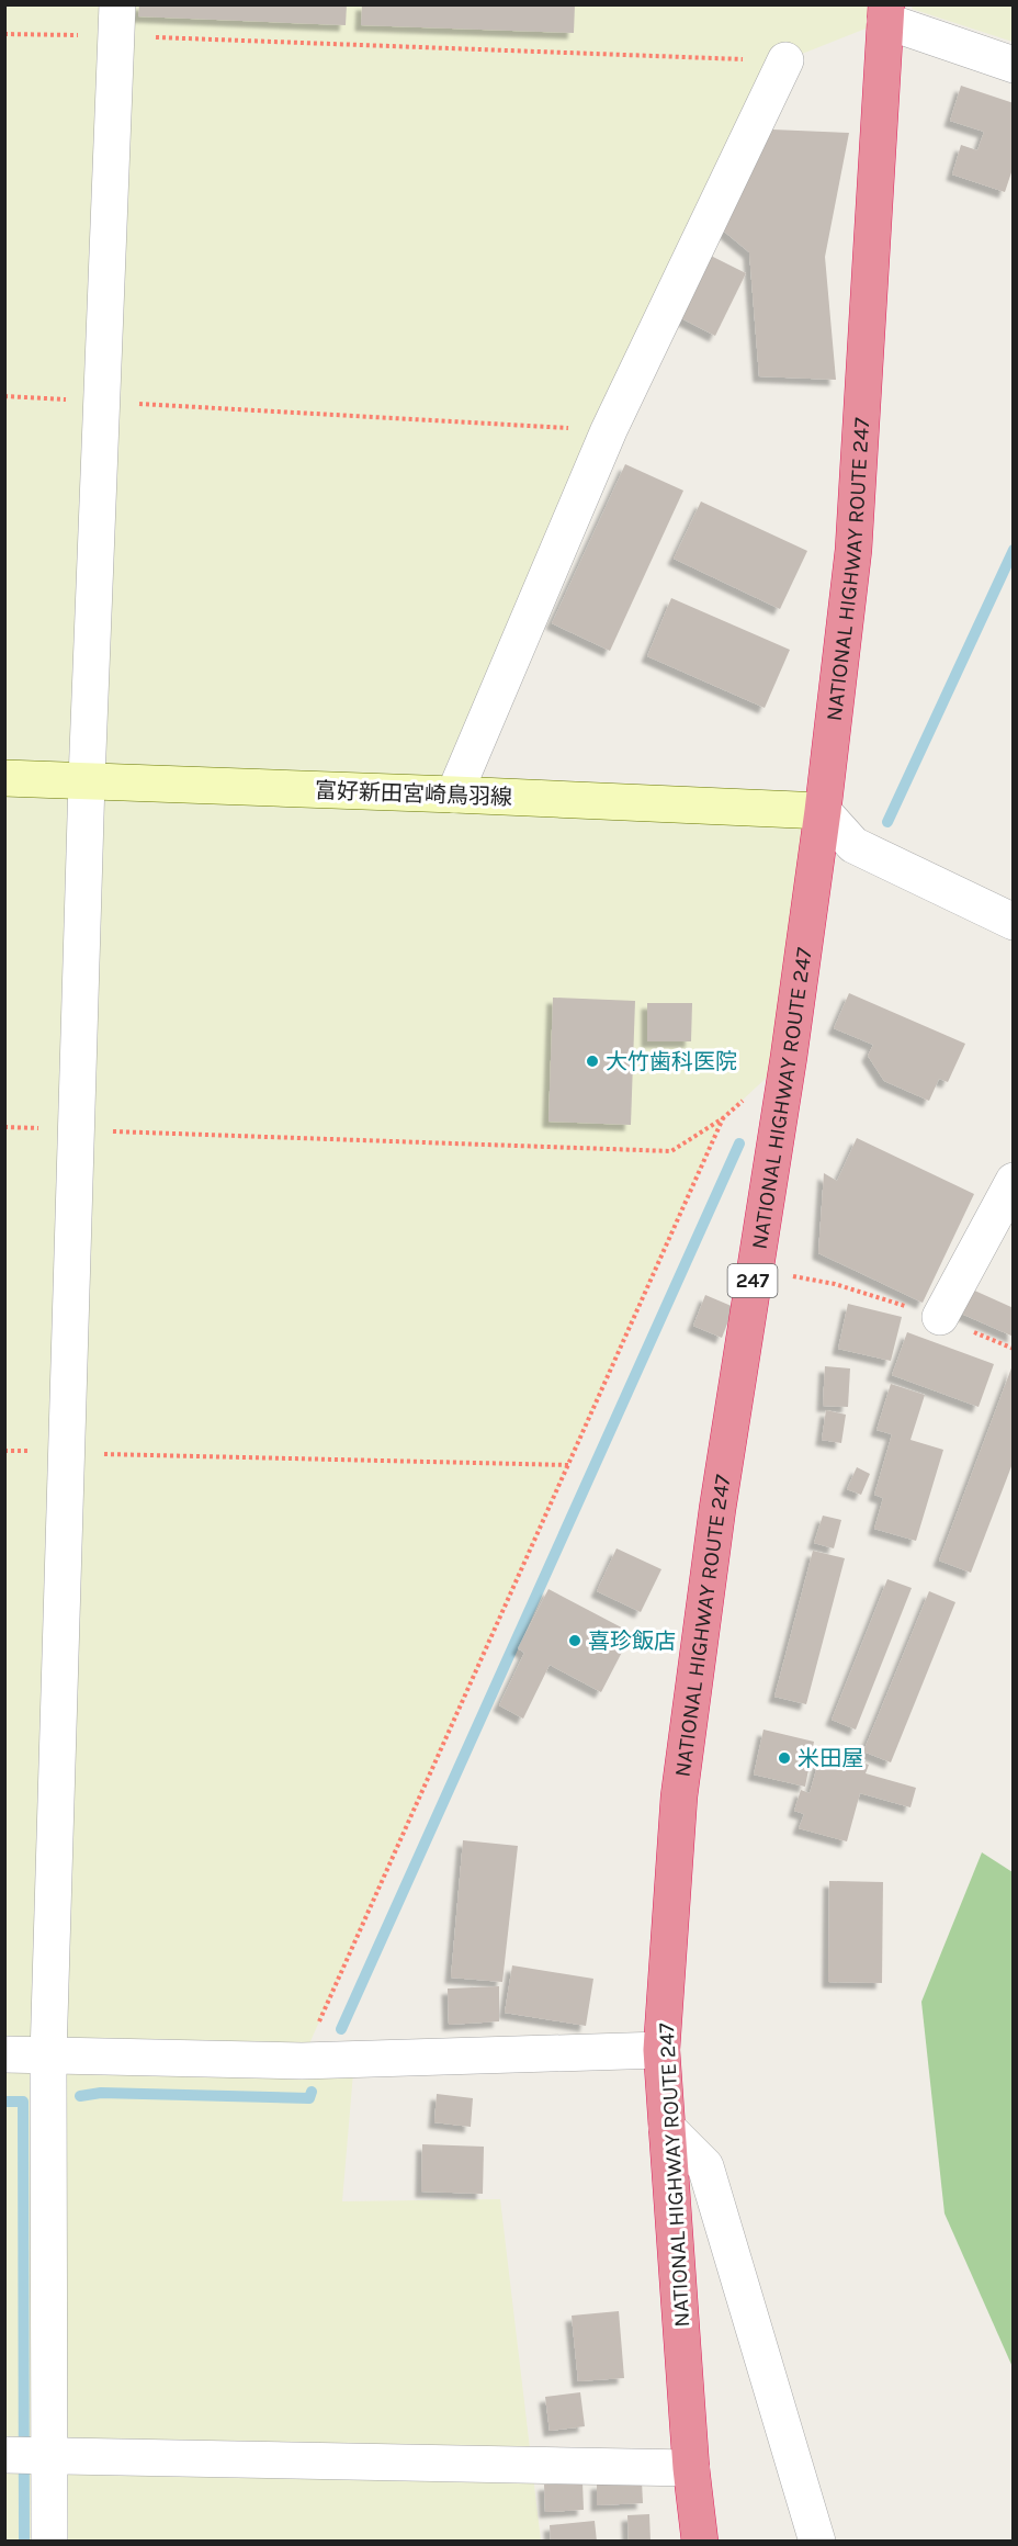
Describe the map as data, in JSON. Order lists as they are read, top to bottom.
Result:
{
  "streets": {
    "highway": ["NATIONAL HIGHWAY ROUTE 247", "247"],
    "main road": ["富好新田宮崎鳥羽線"]
  },
  "crossings": [
    ["NATIONAL HIGHWAY ROUTE 247", "富好新田宮崎鳥羽線"]
  ],
  "places": ["大竹歯科医院", "喜珍飯店", "米田屋"]
}
